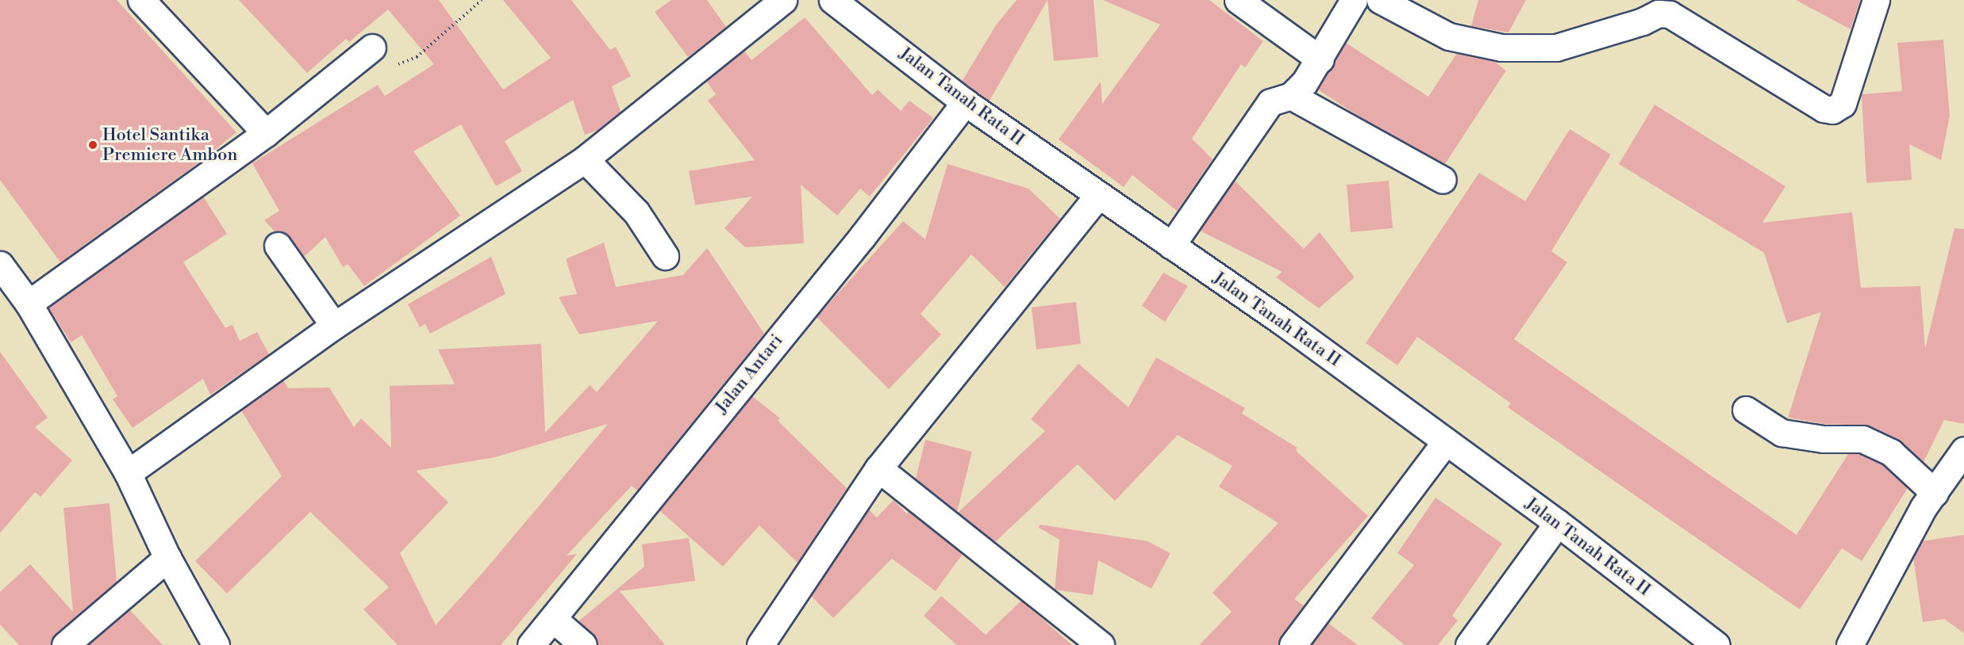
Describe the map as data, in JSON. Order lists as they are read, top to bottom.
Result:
{
  "streets": {
    "street": ["Jalan Tanah Rata II", "Jalan Antari"]
  },
  "crossings": [
    ["Jalan Tanah Rata II", "Jalan Antari"]
  ],
  "places": ["Hotel Santika Premiere Ambon"]
}
